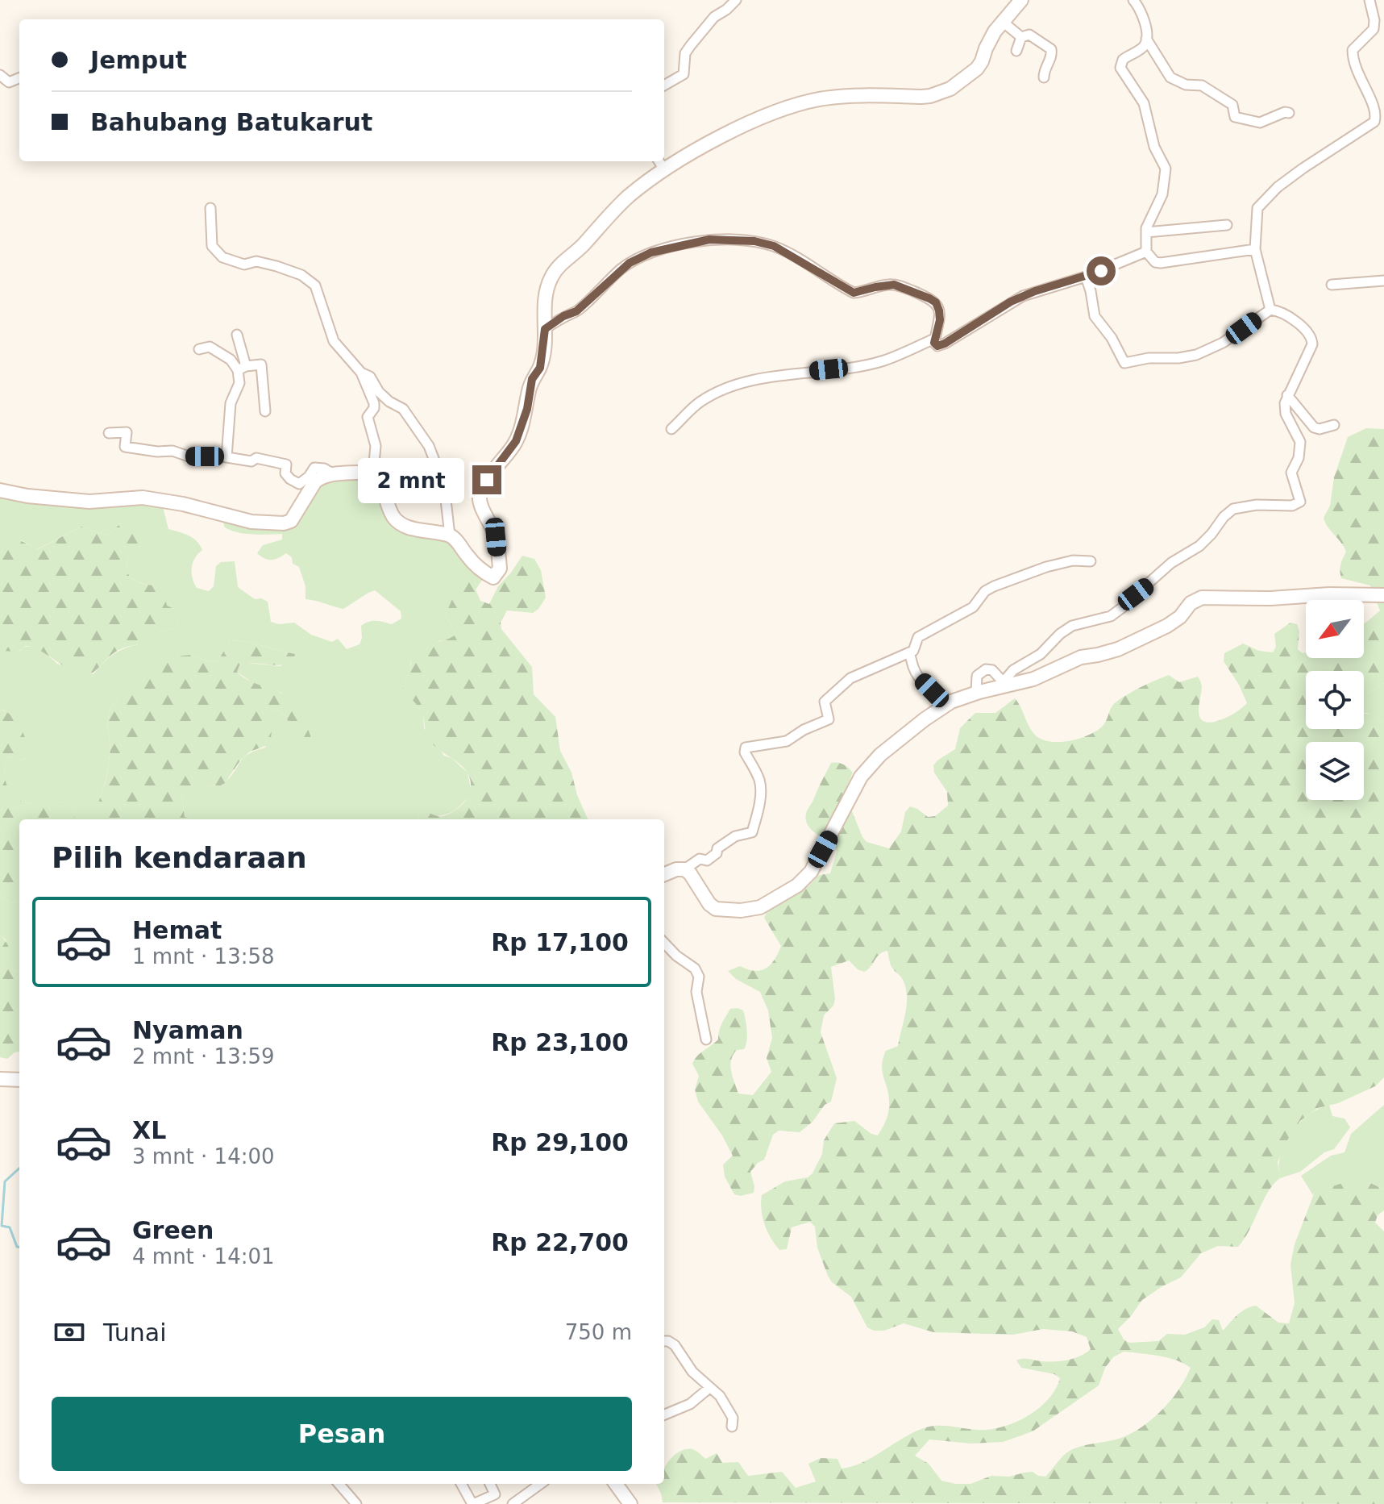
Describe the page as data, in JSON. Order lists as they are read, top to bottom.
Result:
{
  "north": "bottom left",
  "page": {
    "banner": ["Jemput", "Bahubang Batukarut"],
    "bubble": "2 mnt",
    "heading": "Pilih kendaraan",
    "list": [
      {
        "name": "Hemat",
        "note": "1 mnt · 13:58",
        "value": "Rp 17,100"
      },
      {
        "name": "Nyaman",
        "note": "2 mnt · 13:59",
        "value": "Rp 23,100"
      },
      {
        "name": "XL",
        "note": "3 mnt · 14:00",
        "value": "Rp 29,100"
      },
      {
        "name": "Green",
        "note": "4 mnt · 14:01",
        "value": "Rp 22,700"
      }
    ],
    "pay": ["Tunai", "750 m"],
    "buttons": "Pesan"
  }
}
